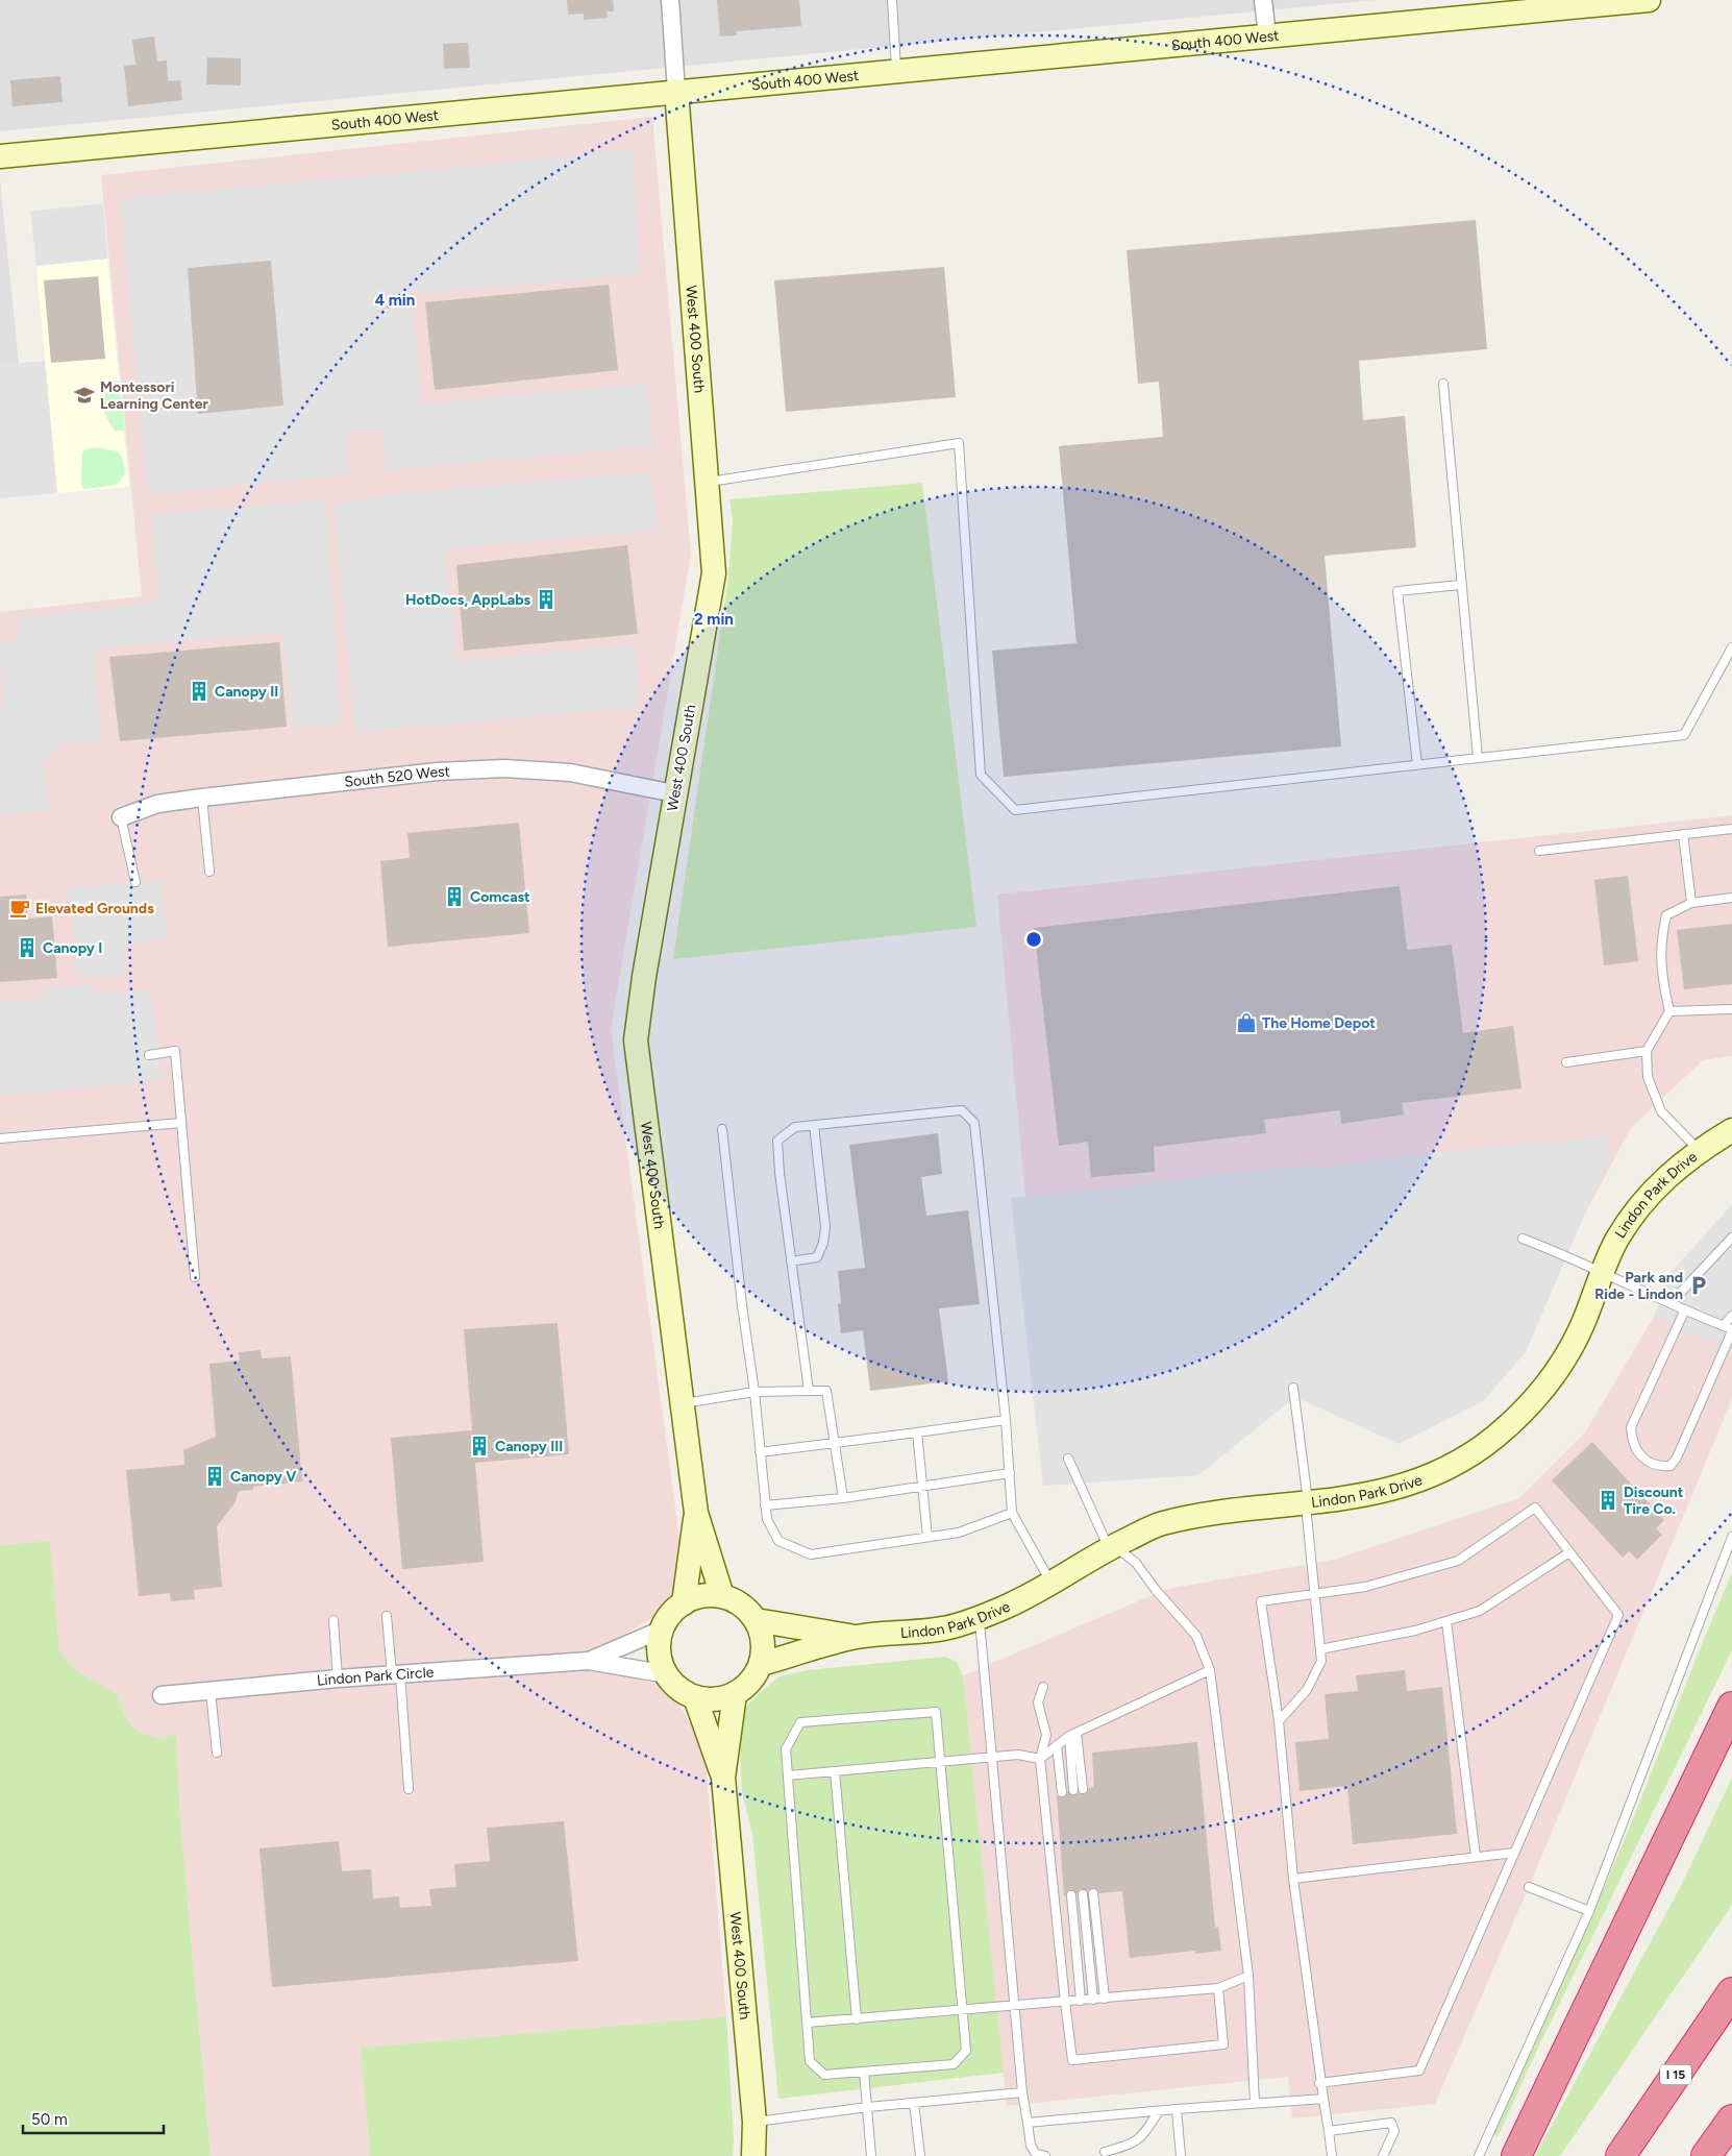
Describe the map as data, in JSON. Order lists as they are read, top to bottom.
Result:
{
  "streets": {
    "highway": ["I 15"],
    "street": [
      "South 400 West",
      "West 400 South",
      "South 520 West",
      "Lindon Park Drive",
      "Lindon Park Circle"
    ]
  },
  "crossings": [
    ["South 400 West", "West 400 South"],
    ["West 400 South", "South 520 West"],
    ["West 400 South", "Lindon Park Drive"]
  ],
  "places": {
    "school or university": ["Montessori Learning Center"],
    "building": [
      "HotDocs, AppLabs",
      "Canopy II",
      "Comcast",
      "Canopy I",
      "Canopy III",
      "Canopy V",
      "Discount Tire Co."
    ],
    "cafe": ["Elevated Grounds"],
    "shop": ["The Home Depot"],
    "parking": ["Park and Ride - Lindon"]
  },
  "scale_bar": "50 m",
  "rings": ["4 min", "2 min"]
}
